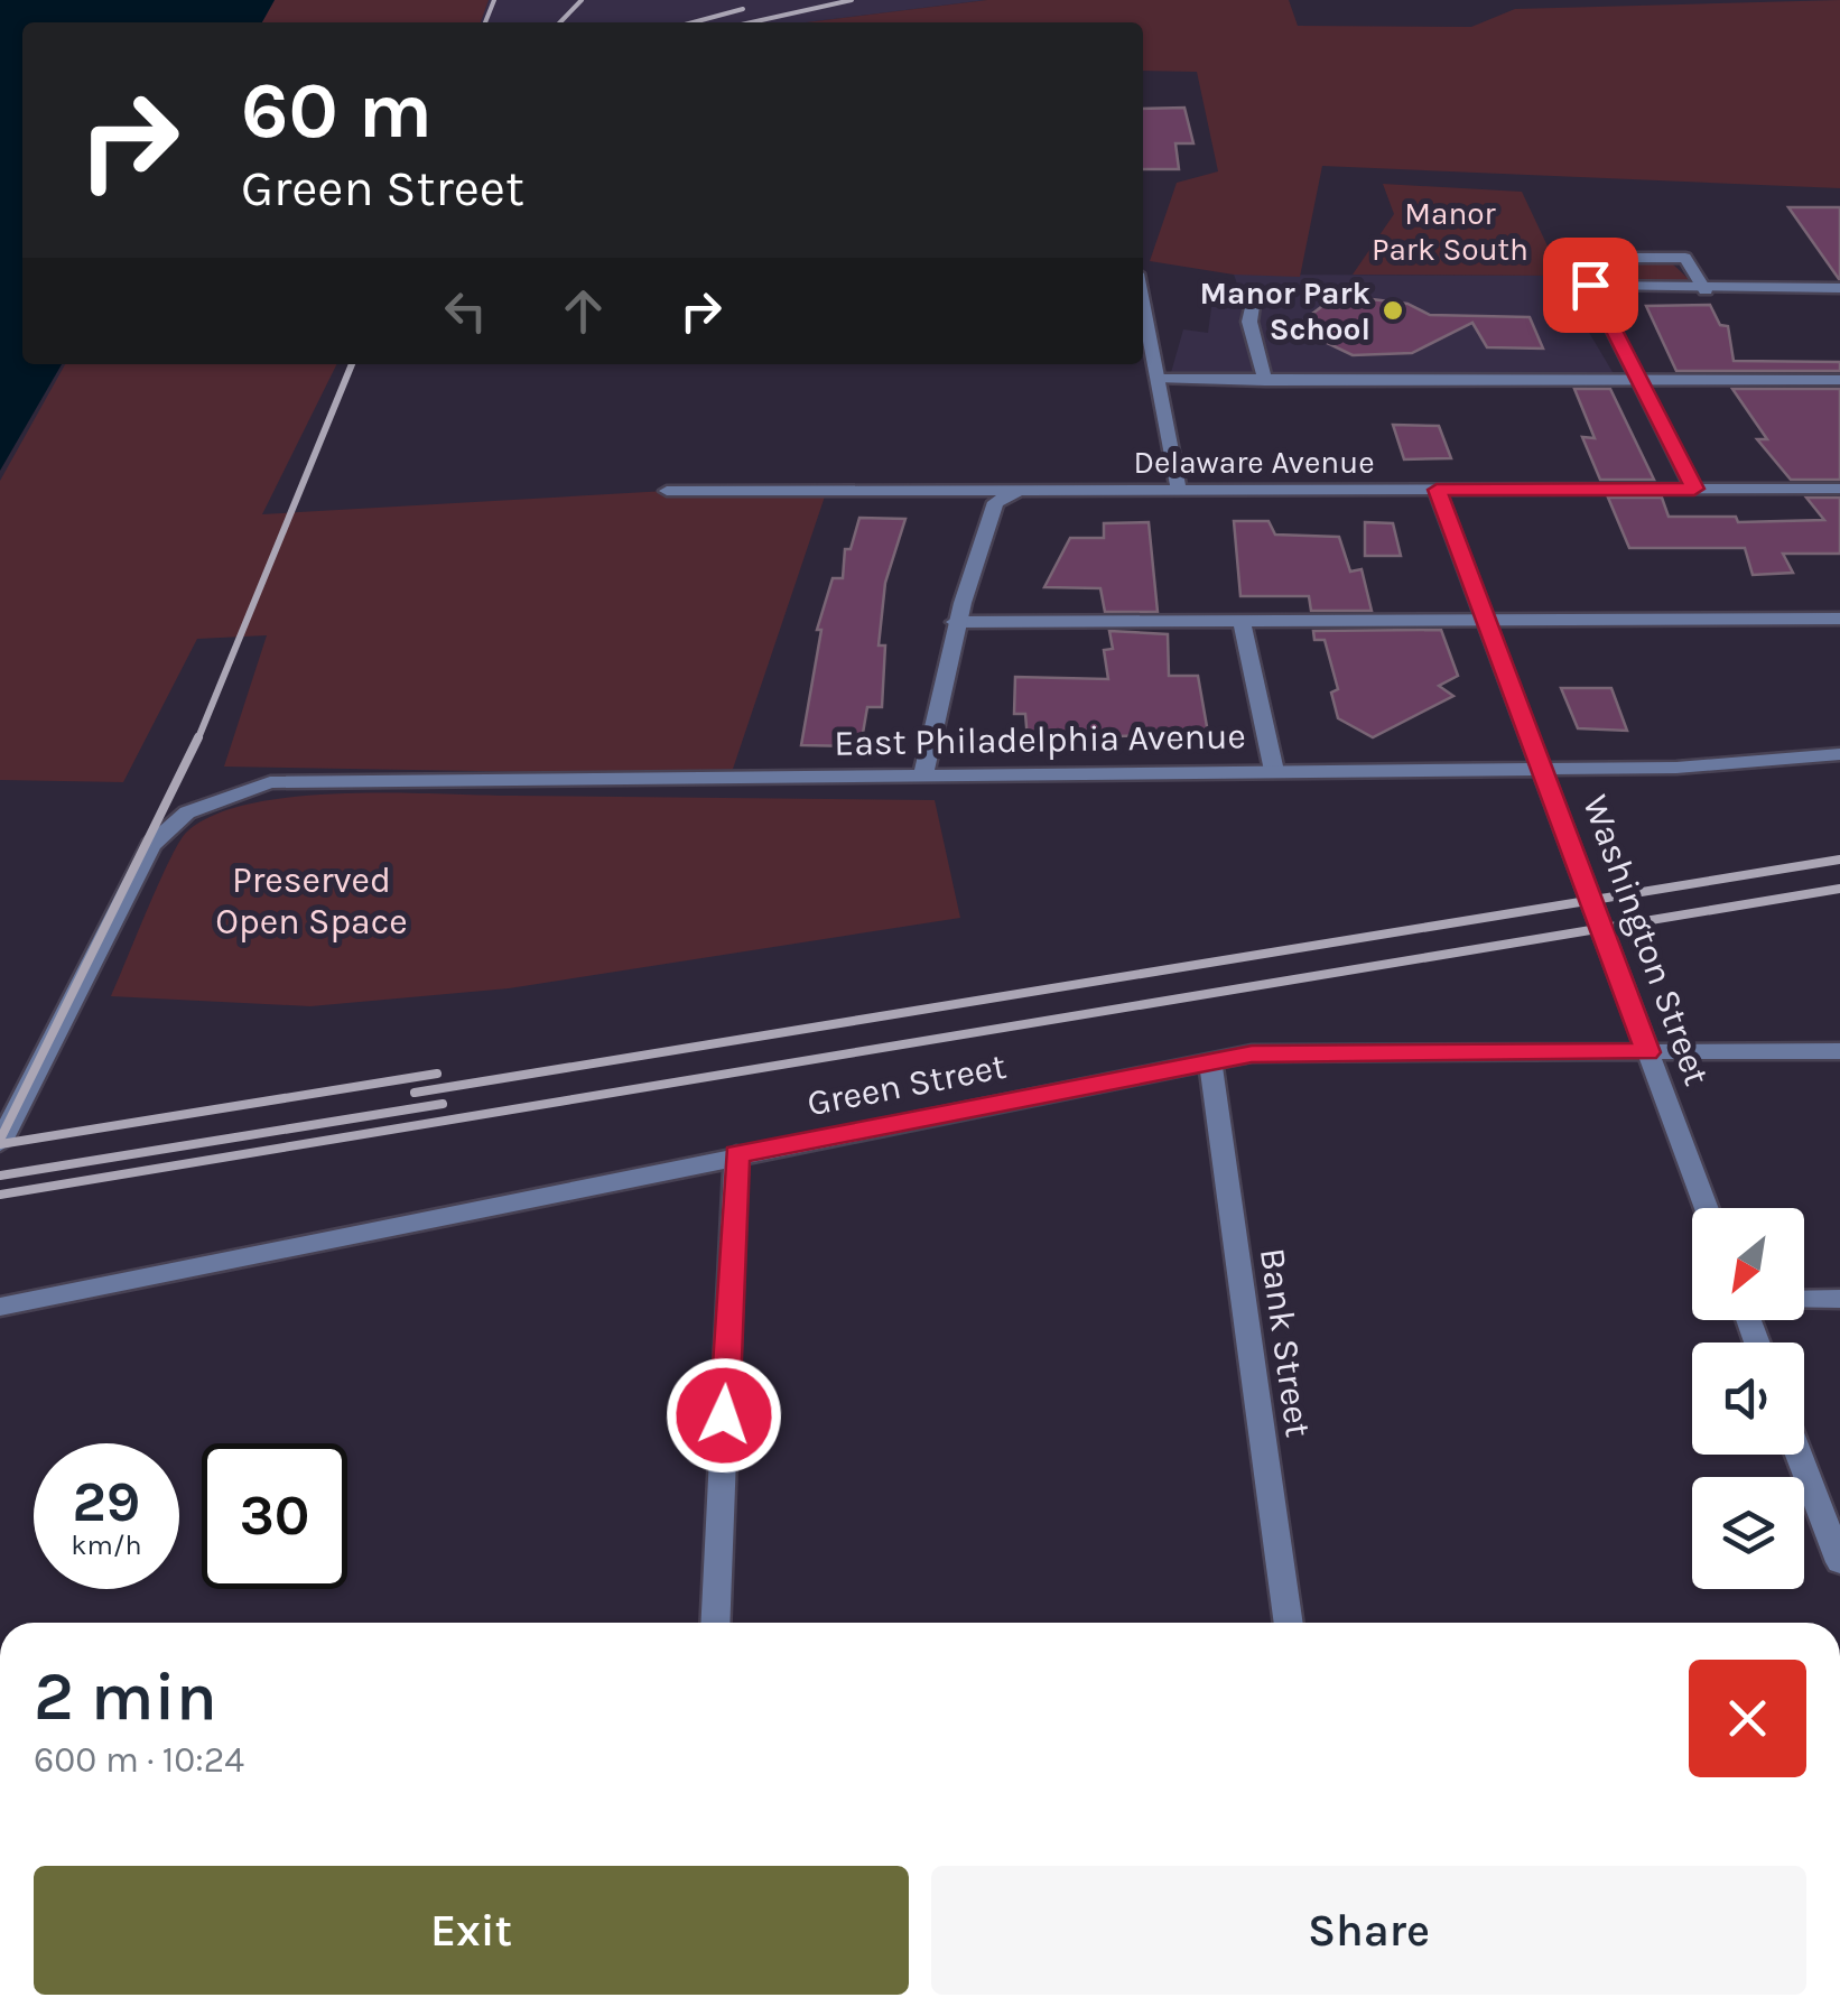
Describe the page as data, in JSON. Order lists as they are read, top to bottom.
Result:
{
  "streets": {
    "street": [
      "Delaware Avenue",
      "East Philadelphia Avenue",
      "Washington Street",
      "Green Street",
      "Bank Street"
    ]
  },
  "crossings": [
    ["Delaware Avenue", "Washington Street"],
    ["East Philadelphia Avenue", "Washington Street"],
    ["Washington Street", "Green Street"],
    ["Green Street", "Bank Street"]
  ],
  "parks": ["Manor Park South", "Preserved Open Space"],
  "places": ["Manor Park School"],
  "north": "bottom left",
  "page": {
    "turn": ["60 m", "Green Street"],
    "speed": "29 km/h",
    "limit": "30",
    "heading": ["2 min", "600 m · 10:24"],
    "buttons": ["Exit", "Share"]
  }
}
